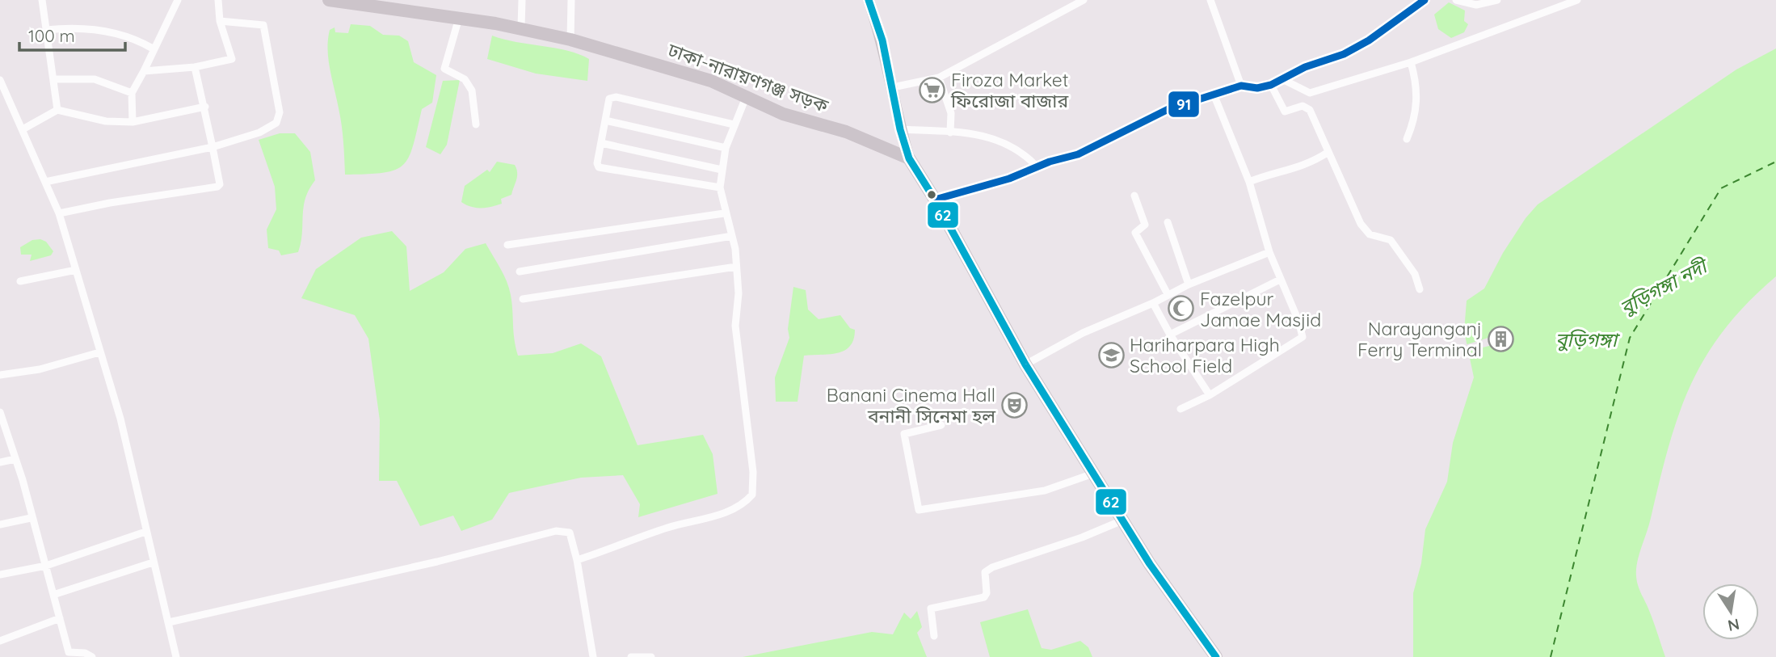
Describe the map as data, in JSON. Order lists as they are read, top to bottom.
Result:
{
  "streets": {
    "highway": ["ঢাকা-নারায়ণগঞ্জ সড়ক"]
  },
  "water": ["বুড়িগঙ্গা নদী", "বুড়িগঙ্গা"],
  "places": {
    "supermarket": ["Firoza Market ফিরোজা বাজার"],
    "mosque": ["Fazelpur Jamae Masjid"],
    "building": ["Narayanganj Ferry Terminal"],
    "school or university": ["Hariharpara High School Field"],
    "theatre": ["Banani Cinema Hall বনানী সিনেমা হল"]
  },
  "lines": ["transit line 62", "transit line 91"],
  "scale_bar": "100 m",
  "north": "bottom"
}
